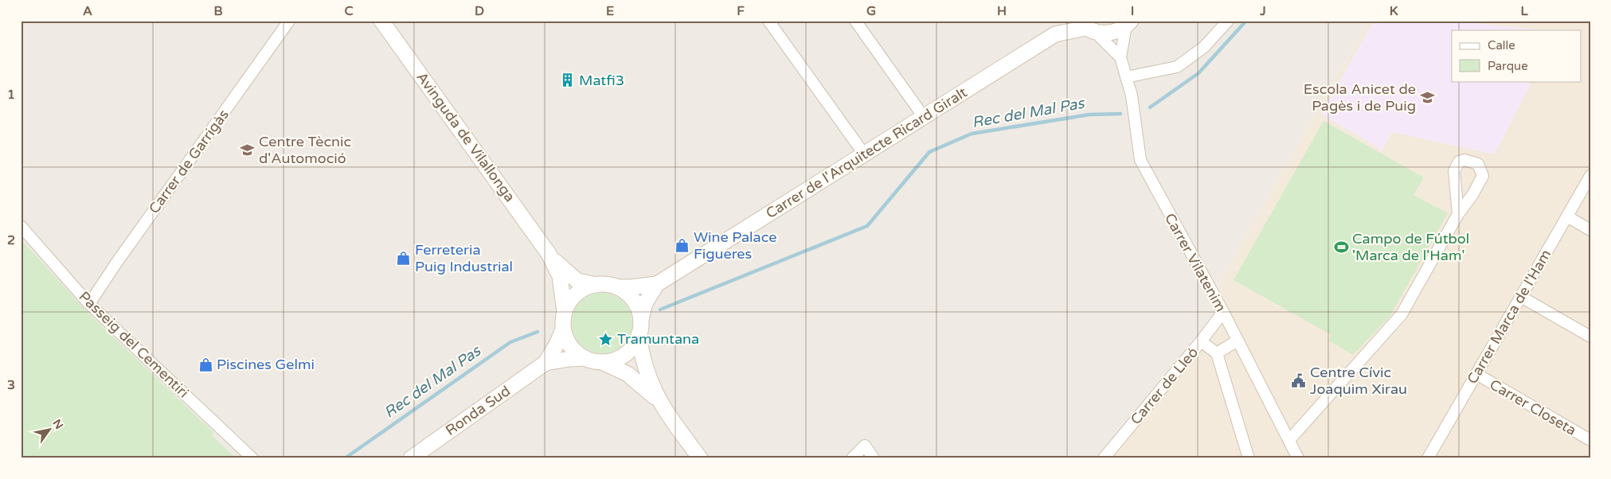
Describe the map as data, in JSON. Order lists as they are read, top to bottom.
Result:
{
  "streets": {
    "main road": ["Avinguda de Vilallonga", "Carrer de l'Arquitecte Ricard Giralt", "Ronda Sud"],
    "street": [
      "Carrer de Garrigàs",
      "Carrer Vilatenim",
      "Carrer Marca de l'Ham",
      "Passeig del Cementiri",
      "Carrer de Lleó",
      "Carrer Closeta"
    ]
  },
  "crossings": [
    ["Avinguda de Vilallonga", "Carrer de l'Arquitecte Ricard Giralt"],
    ["Avinguda de Vilallonga", "Ronda Sud"],
    ["Carrer de l'Arquitecte Ricard Giralt", "Carrer Vilatenim"],
    ["Carrer de l'Arquitecte Ricard Giralt", "Ronda Sud"],
    ["Carrer de Garrigàs", "Passeig del Cementiri"],
    ["Carrer Vilatenim", "Carrer de Lleó"],
    ["Carrer Marca de l'Ham", "Carrer Closeta"]
  ],
  "water": ["Rec del Mal Pas"],
  "places": {
    "building": ["Matfi3"],
    "school or university": ["Escola Anicet de Pagès i de Puig", "Centre Tècnic d'Automoció"],
    "shop": ["Wine Palace Figueres", "Ferreteria Puig Industrial", "Piscines Gelmi"],
    "sports": ["Campo de Fútbol 'Marca de l'Ham'"],
    "place": ["Tramuntana"],
    "public building": ["Centre Cívic Joaquim Xirau"]
  },
  "legend": ["Calle", "Parque"],
  "north": "top right",
  "grid": {
    "columns": [
      "A",
      "B",
      "C",
      "D",
      "E",
      "F",
      "G",
      "H",
      "I",
      "J",
      "K",
      "L"
    ],
    "rows": ["1", "2", "3"]
  }
}
